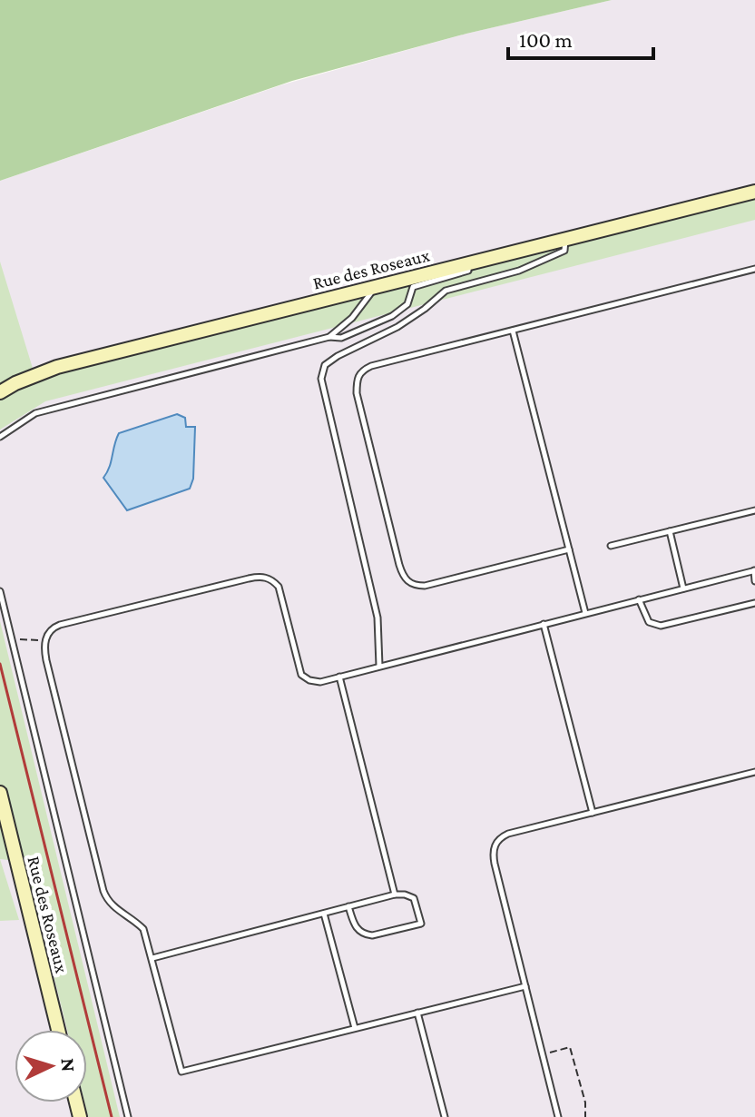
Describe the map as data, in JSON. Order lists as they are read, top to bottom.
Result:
{
  "streets": {
    "street": ["Rue des Roseaux"]
  },
  "scale_bar": "100 m",
  "north": "right"
}
